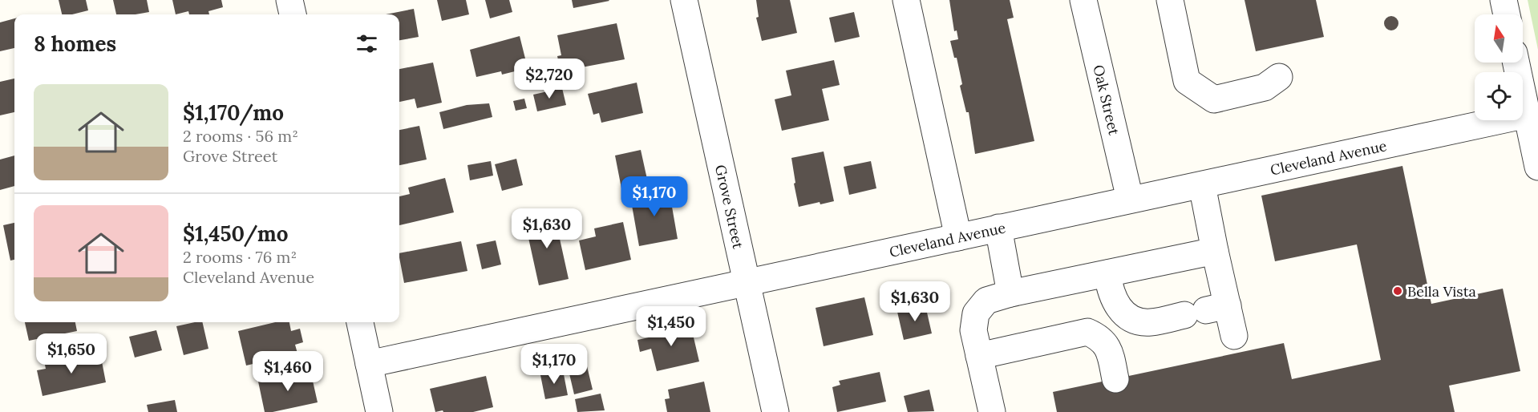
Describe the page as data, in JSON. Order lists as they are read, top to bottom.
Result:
{
  "streets": {
    "street": ["Oak Street", "Cleveland Avenue", "Grove Street"]
  },
  "crossings": [
    ["Oak Street", "Cleveland Avenue"],
    ["Cleveland Avenue", "Grove Street"]
  ],
  "places": ["Bella Vista"],
  "north": "top",
  "page": {
    "heading": "8 homes",
    "price": [
      "$2,720",
      "$1,170",
      "$1,630",
      "$1,630",
      "$1,450",
      "$1,650",
      "$1,170",
      "$1,460"
    ],
    "list": [
      {
        "name": "$1,170/mo",
        "note": "2 rooms · 56 m² · Grove Street"
      },
      {
        "name": "$1,450/mo",
        "note": "2 rooms · 76 m² · Cleveland Avenue"
      }
    ]
  }
}
